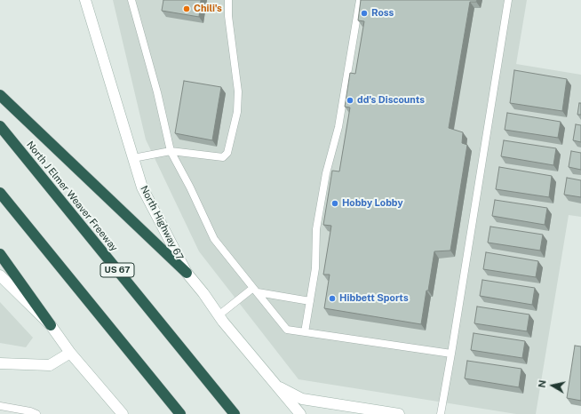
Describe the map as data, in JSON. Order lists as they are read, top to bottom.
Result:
{
  "streets": {
    "highway": ["North J Elmer Weaver Freeway", "US 67"],
    "main road": ["North Highway 67"]
  },
  "places": [
    "Chili's",
    "Ross",
    "dd's Discounts",
    "Hobby Lobby",
    "Hibbett Sports"
  ],
  "north": "left"
}
